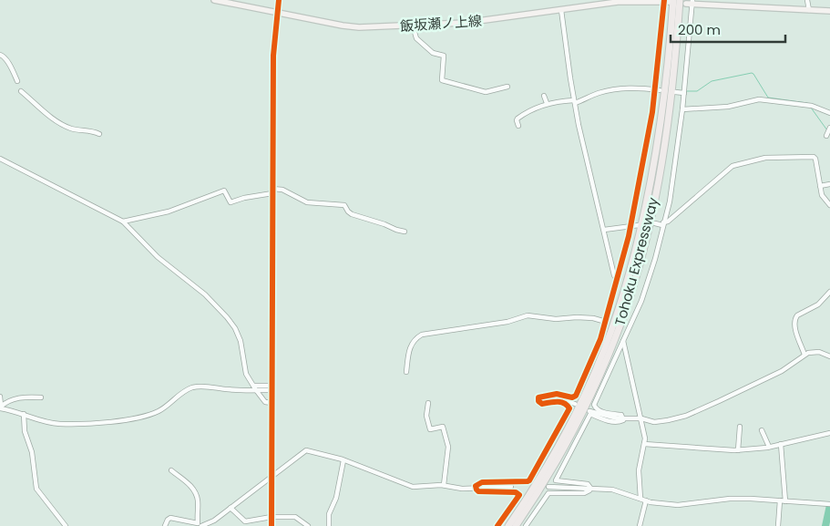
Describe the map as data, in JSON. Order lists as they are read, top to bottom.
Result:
{
  "streets": {
    "highway": ["Tohoku Expressway"],
    "main road": ["飯坂瀬ノ上線"]
  },
  "crossings": [
    ["飯坂瀬ノ上線", "Tohoku Expressway"]
  ],
  "scale_bar": "200 m"
}
